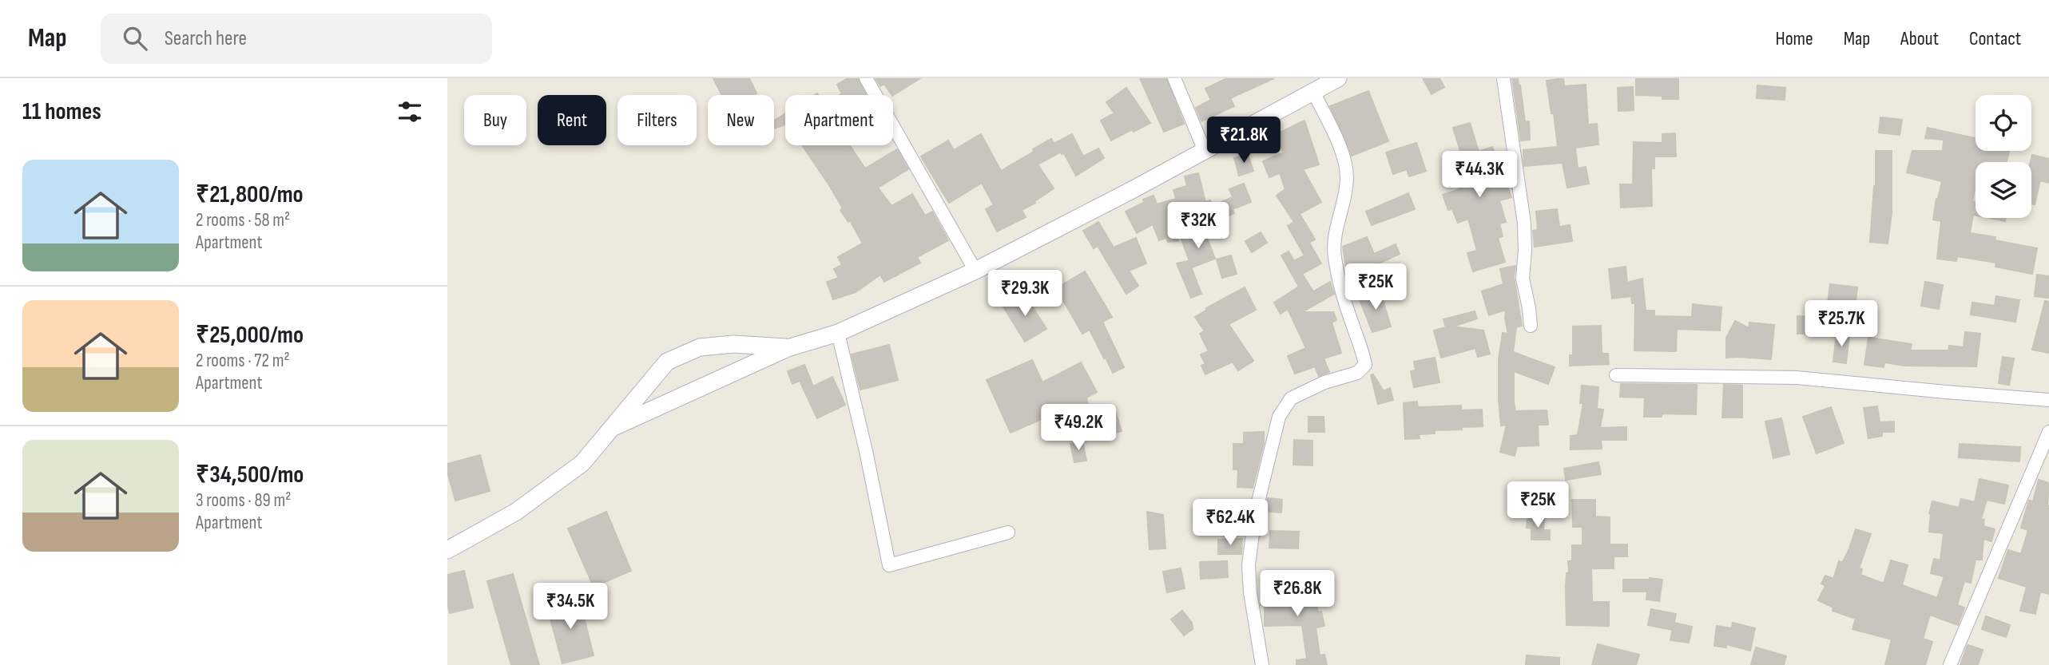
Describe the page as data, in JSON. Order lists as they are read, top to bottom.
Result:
{
  "page": {
    "header": "Map",
    "search": "Search here",
    "nav": [
      "Home",
      "Map",
      "About",
      "Contact"
    ],
    "heading": "11 homes",
    "chip": [
      "Buy",
      "Rent",
      "Filters",
      "New",
      "Apartment"
    ],
    "price": [
      "₹21.8K",
      "₹44.3K",
      "₹32K",
      "₹25K",
      "₹29.3K",
      "₹25.7K",
      "₹49.2K",
      "₹25K",
      "₹62.4K",
      "₹26.8K",
      "₹34.5K"
    ],
    "list": [
      {
        "name": "₹21,800/mo",
        "note": "2 rooms · 58 m² · Apartment"
      },
      {
        "name": "₹25,000/mo",
        "note": "2 rooms · 72 m² · Apartment"
      },
      {
        "name": "₹34,500/mo",
        "note": "3 rooms · 89 m² · Apartment"
      }
    ]
  }
}
